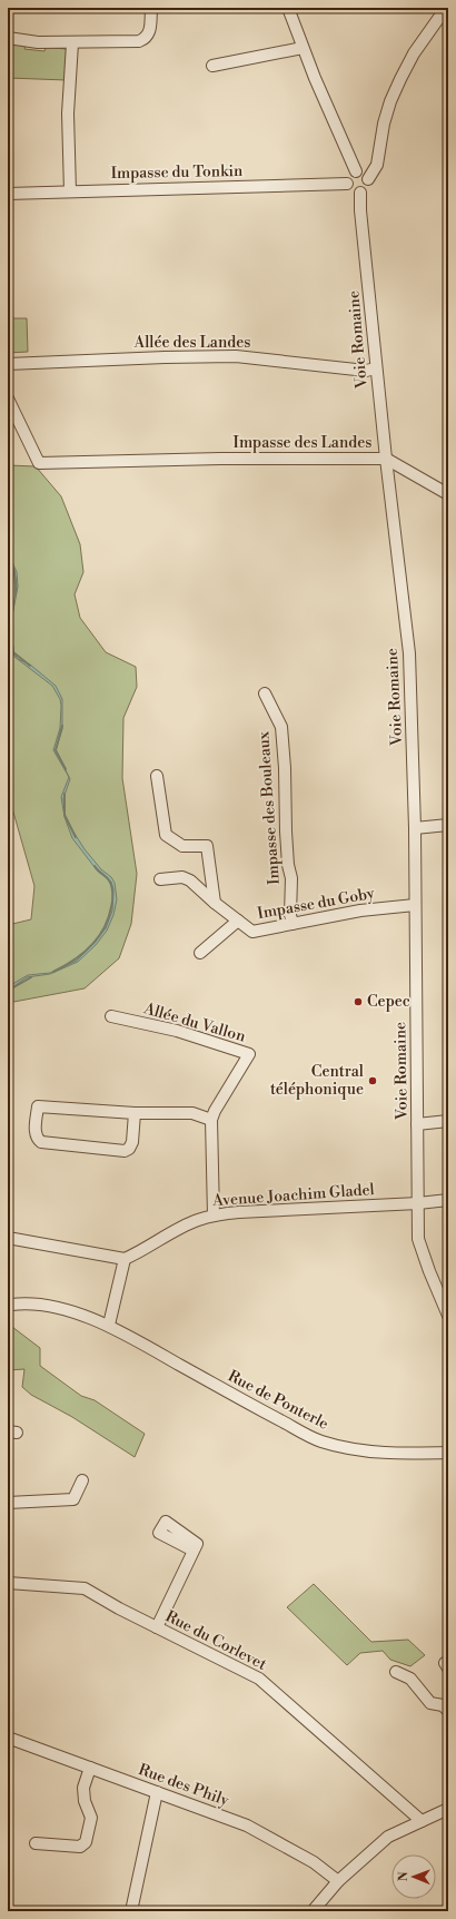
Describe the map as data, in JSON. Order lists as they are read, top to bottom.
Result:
{
  "streets": {
    "street": [
      "Impasse du Tonkin",
      "Voie Romaine",
      "Allée des Landes",
      "Impasse des Landes",
      "Impasse des Bouleaux",
      "Impasse du Goby",
      "Allée du Vallon",
      "Avenue Joachim Gladel",
      "Rue de Ponterle",
      "Rue du Corlevet",
      "Rue des Phily"
    ]
  },
  "crossings": [
    ["Impasse du Tonkin", "Voie Romaine"],
    ["Voie Romaine", "Allée des Landes"],
    ["Voie Romaine", "Impasse des Landes"],
    ["Voie Romaine", "Impasse du Goby"],
    ["Voie Romaine", "Avenue Joachim Gladel"],
    ["Impasse des Bouleaux", "Impasse du Goby"],
    ["Allée du Vallon", "Avenue Joachim Gladel"]
  ],
  "places": ["Cepec", "Central téléphonique"],
  "north": "left"
}
